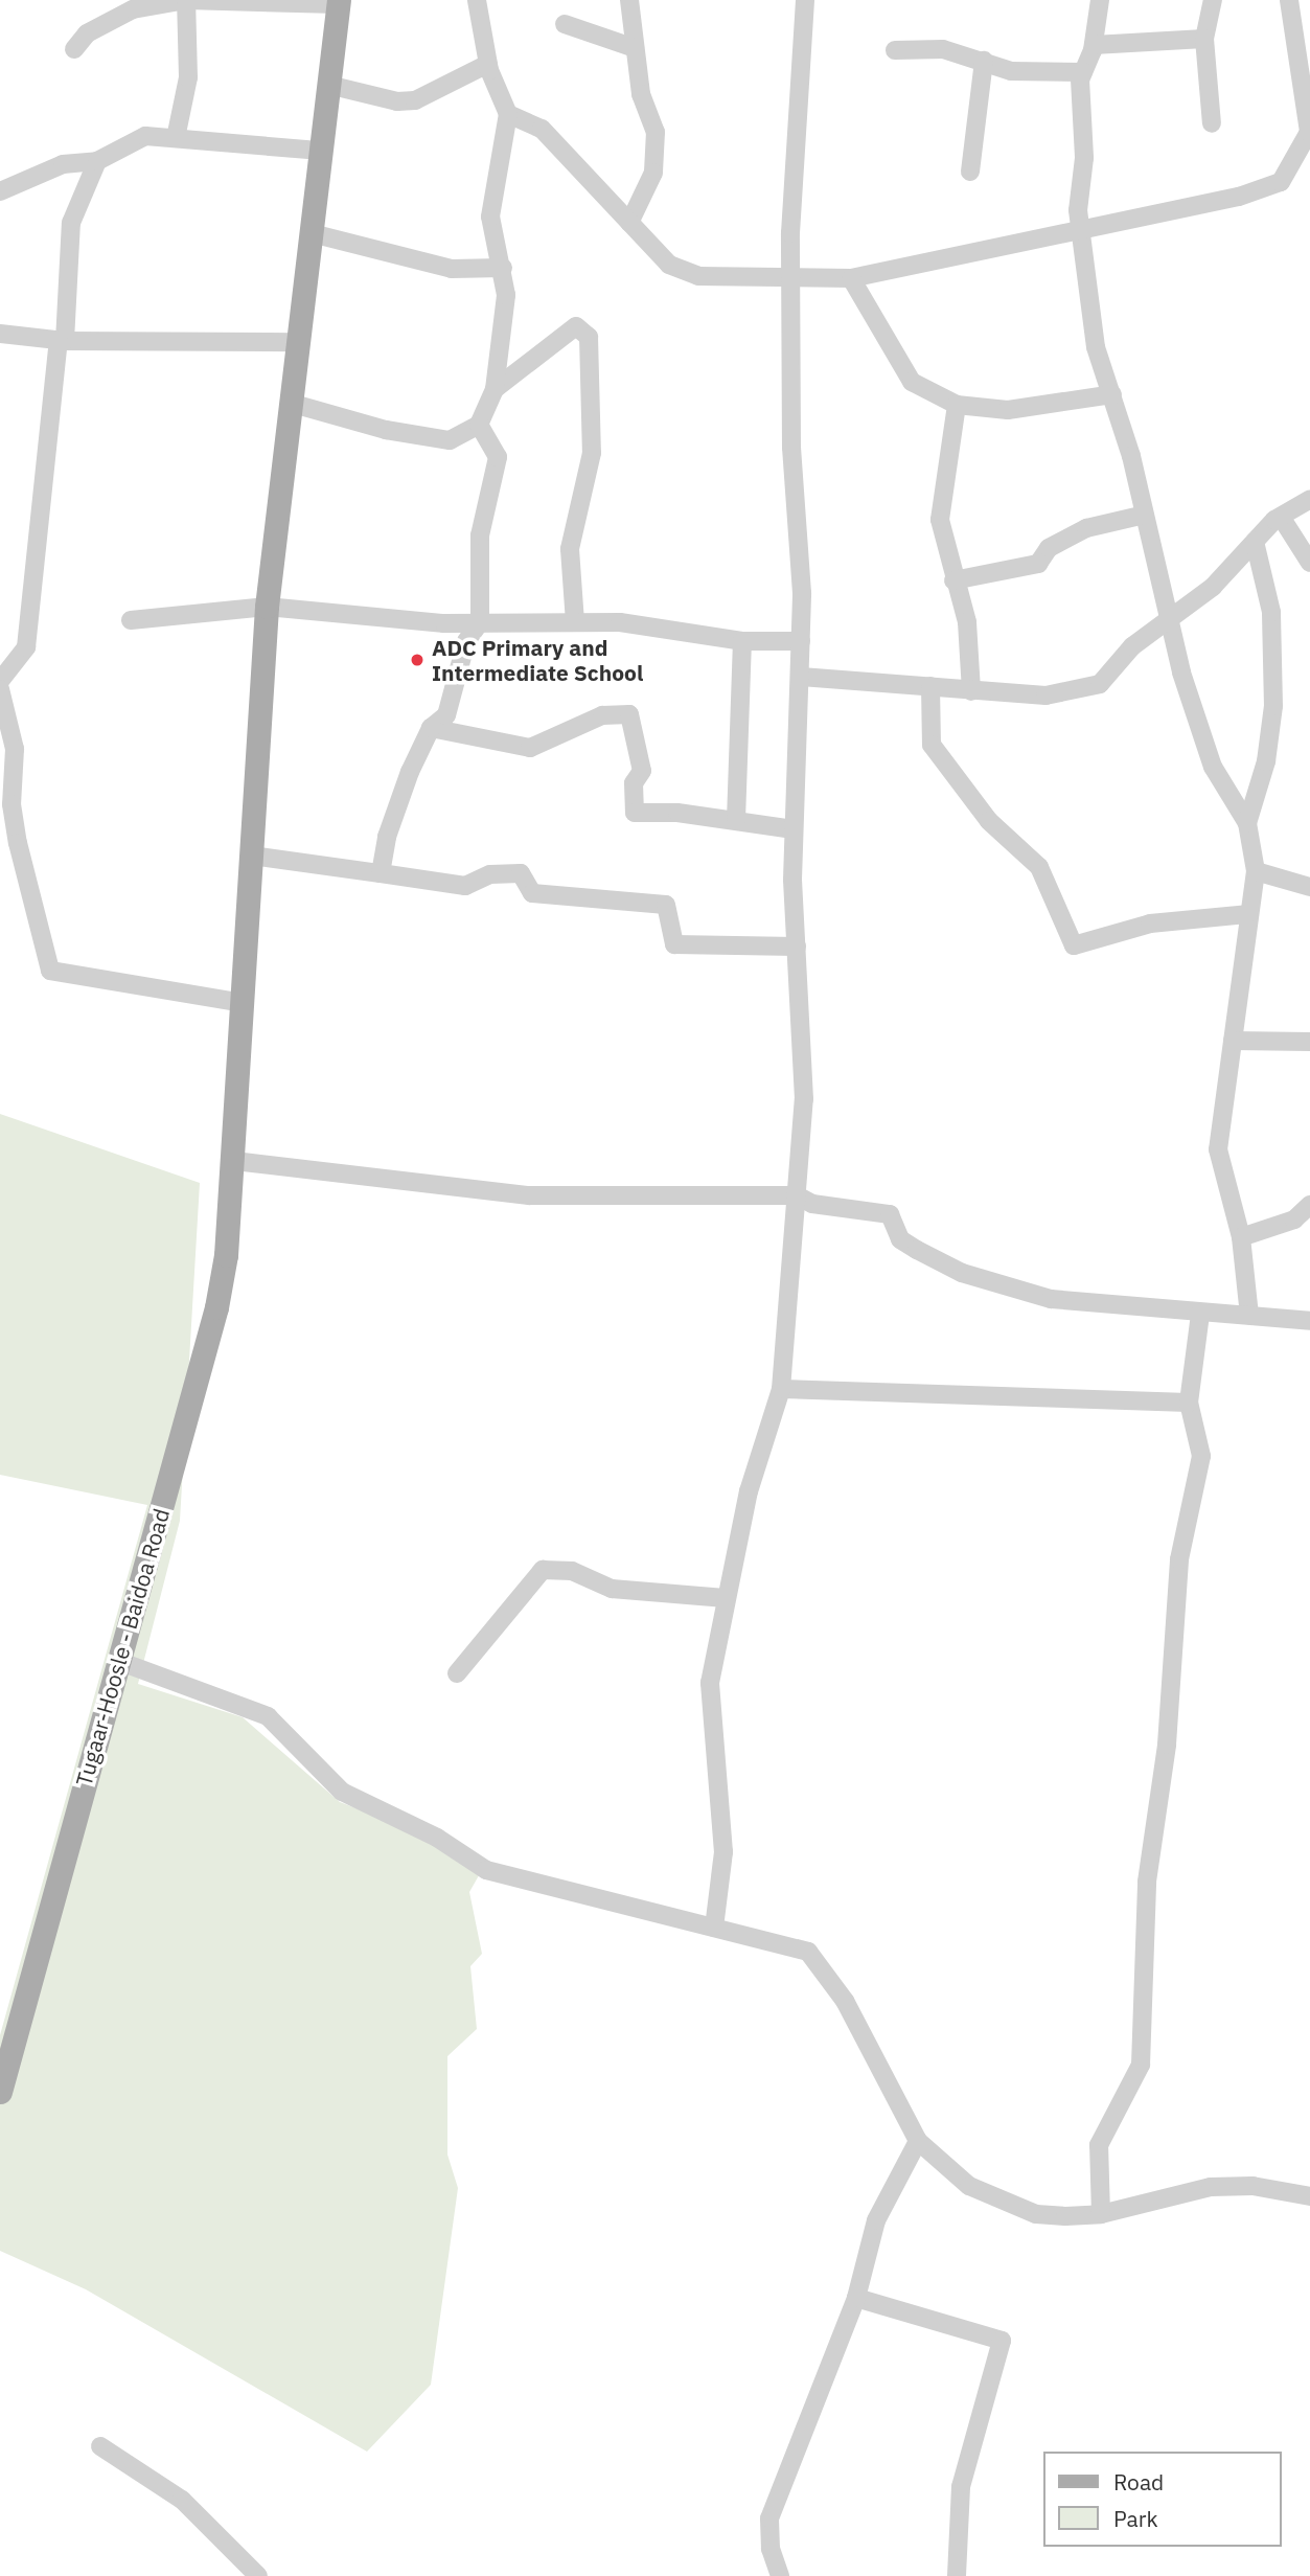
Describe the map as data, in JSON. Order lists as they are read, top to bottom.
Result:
{
  "streets": {
    "main road": ["Tugaar-Hoosle - Baidoa Road"]
  },
  "places": ["ADC Primary and Intermediate School"],
  "legend": ["Road", "Park"]
}
